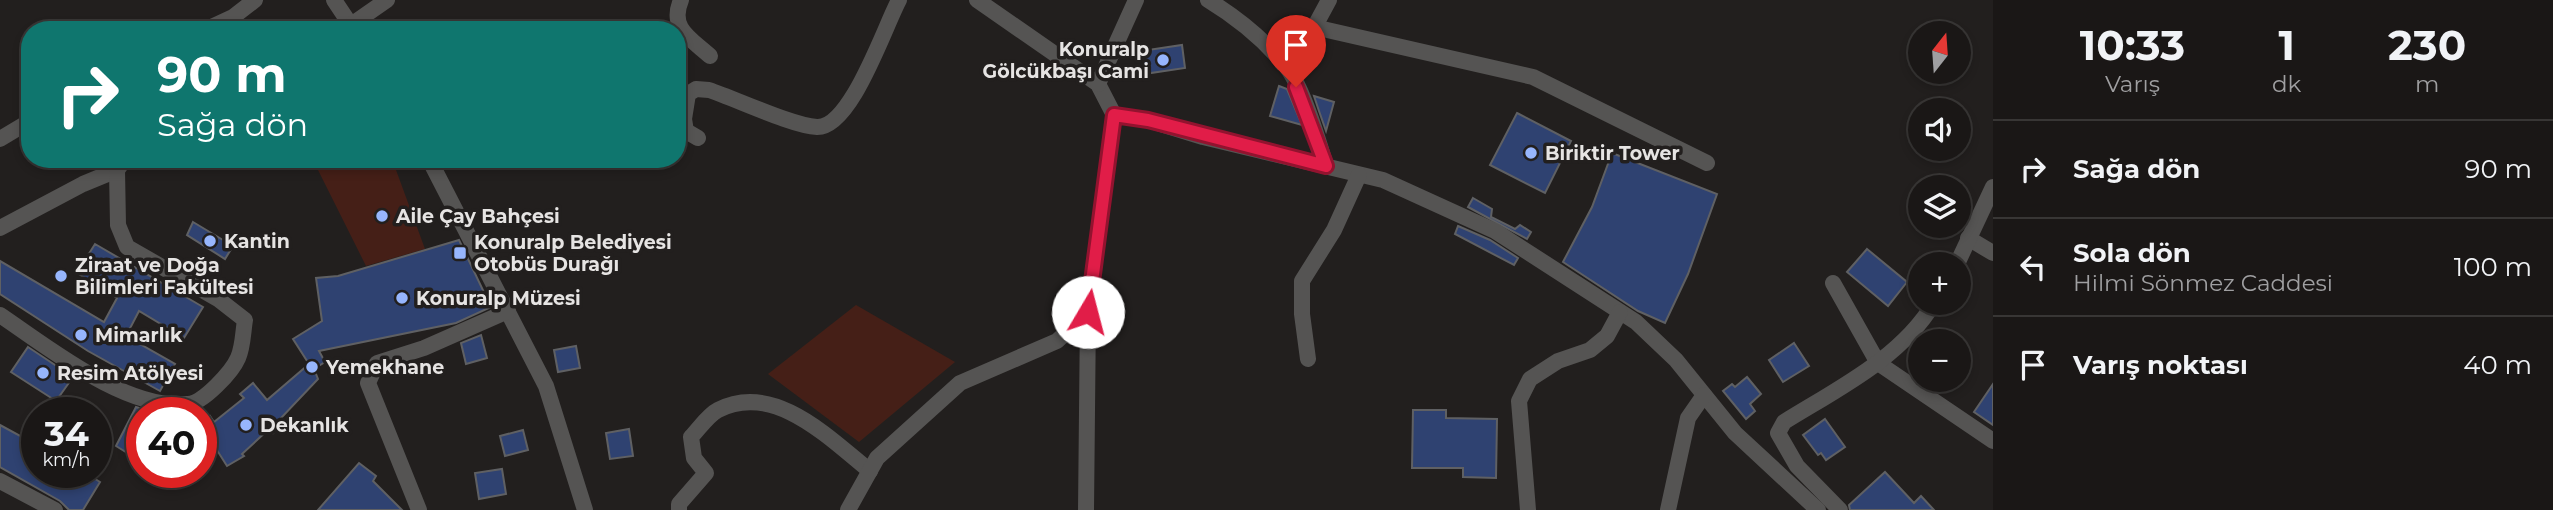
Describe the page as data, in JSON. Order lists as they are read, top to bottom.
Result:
{
  "places": {
    "other": [
      "Konuralp Gölcükbaşı Cami",
      "Biriktir Tower",
      "Aile Çay Bahçesi",
      "Kantin",
      "Ziraat ve Doğa Bilimleri Fakültesi",
      "Konuralp Müzesi",
      "Mimarlık",
      "Yemekhane",
      "Resim Atölyesi",
      "Dekanlık"
    ],
    "transit": ["Konuralp Belediyesi Otobüs Durağı"]
  },
  "north": "top",
  "page": {
    "eta": [
      "10:33",
      "Varış",
      "1",
      "dk",
      "230",
      "m"
    ],
    "map_buttons": ["+", "−"],
    "turn": ["90 m", "Sağa dön"],
    "list": [
      {
        "name": "Sağa dön",
        "value": "90 m"
      },
      {
        "name": "Sola dön",
        "note": "Hilmi Sönmez Caddesi",
        "value": "100 m"
      },
      {
        "name": "Varış noktası",
        "value": "40 m"
      }
    ],
    "speed": "34 km/h",
    "limit": "40"
  }
}
